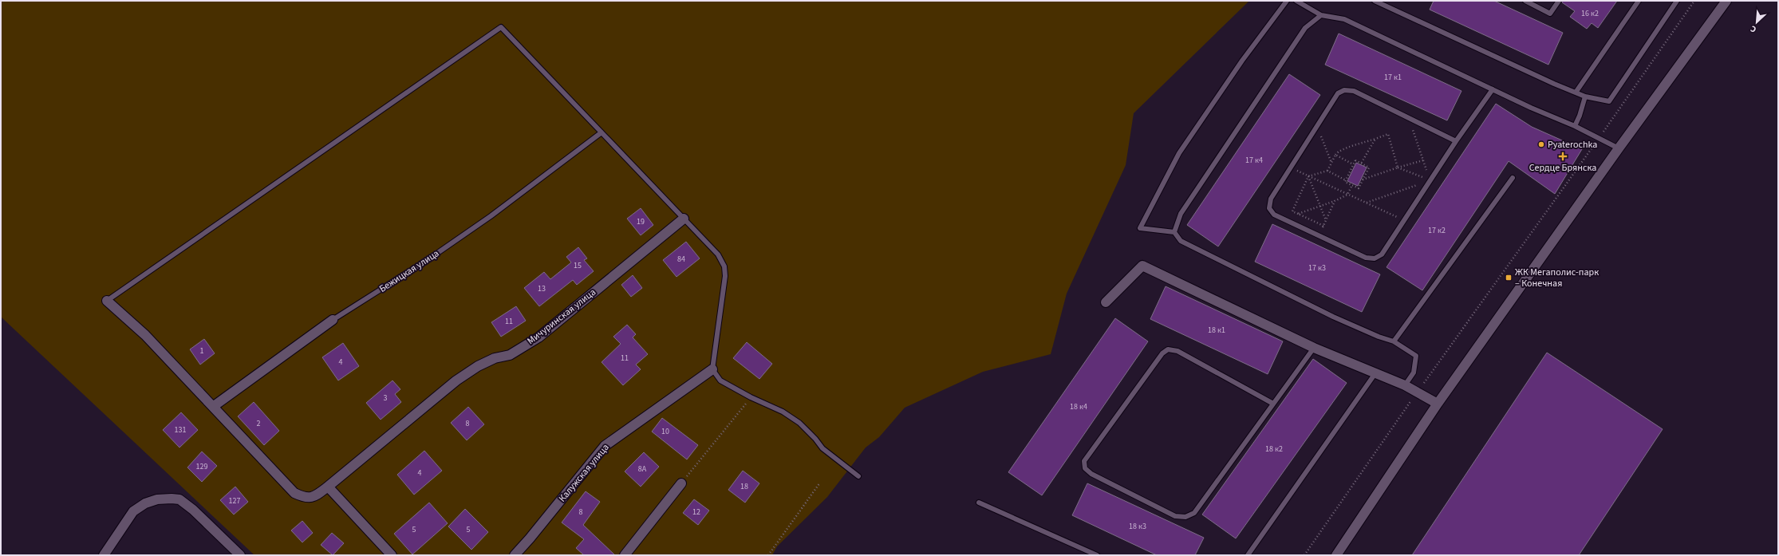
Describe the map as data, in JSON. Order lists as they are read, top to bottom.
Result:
{
  "streets": {
    "street": ["Бежицкая улица", "Мичуринская улица", "Калужская улица"]
  },
  "crossings": [
    ["Бежицкая улица", "Мичуринская улица"]
  ],
  "places": {
    "other": ["Pyaterochka"],
    "health": ["Сердце Брянска"],
    "transit": ["ЖК Мегаполис-парк – Конечная"]
  },
  "house_numbers": [
    "16 к2",
    "17 к1",
    "17 к4",
    "19",
    "17 к2",
    "84",
    "15",
    "17 к3",
    "13",
    "11",
    "18 к1",
    "1",
    "11",
    "4",
    "3",
    "18 к4",
    "2",
    "8",
    "131",
    "10",
    "18 к2",
    "129",
    "8А",
    "4",
    "18",
    "127",
    "8",
    "12",
    "18 к3",
    "5",
    "5"
  ],
  "north": "bottom left"
}
